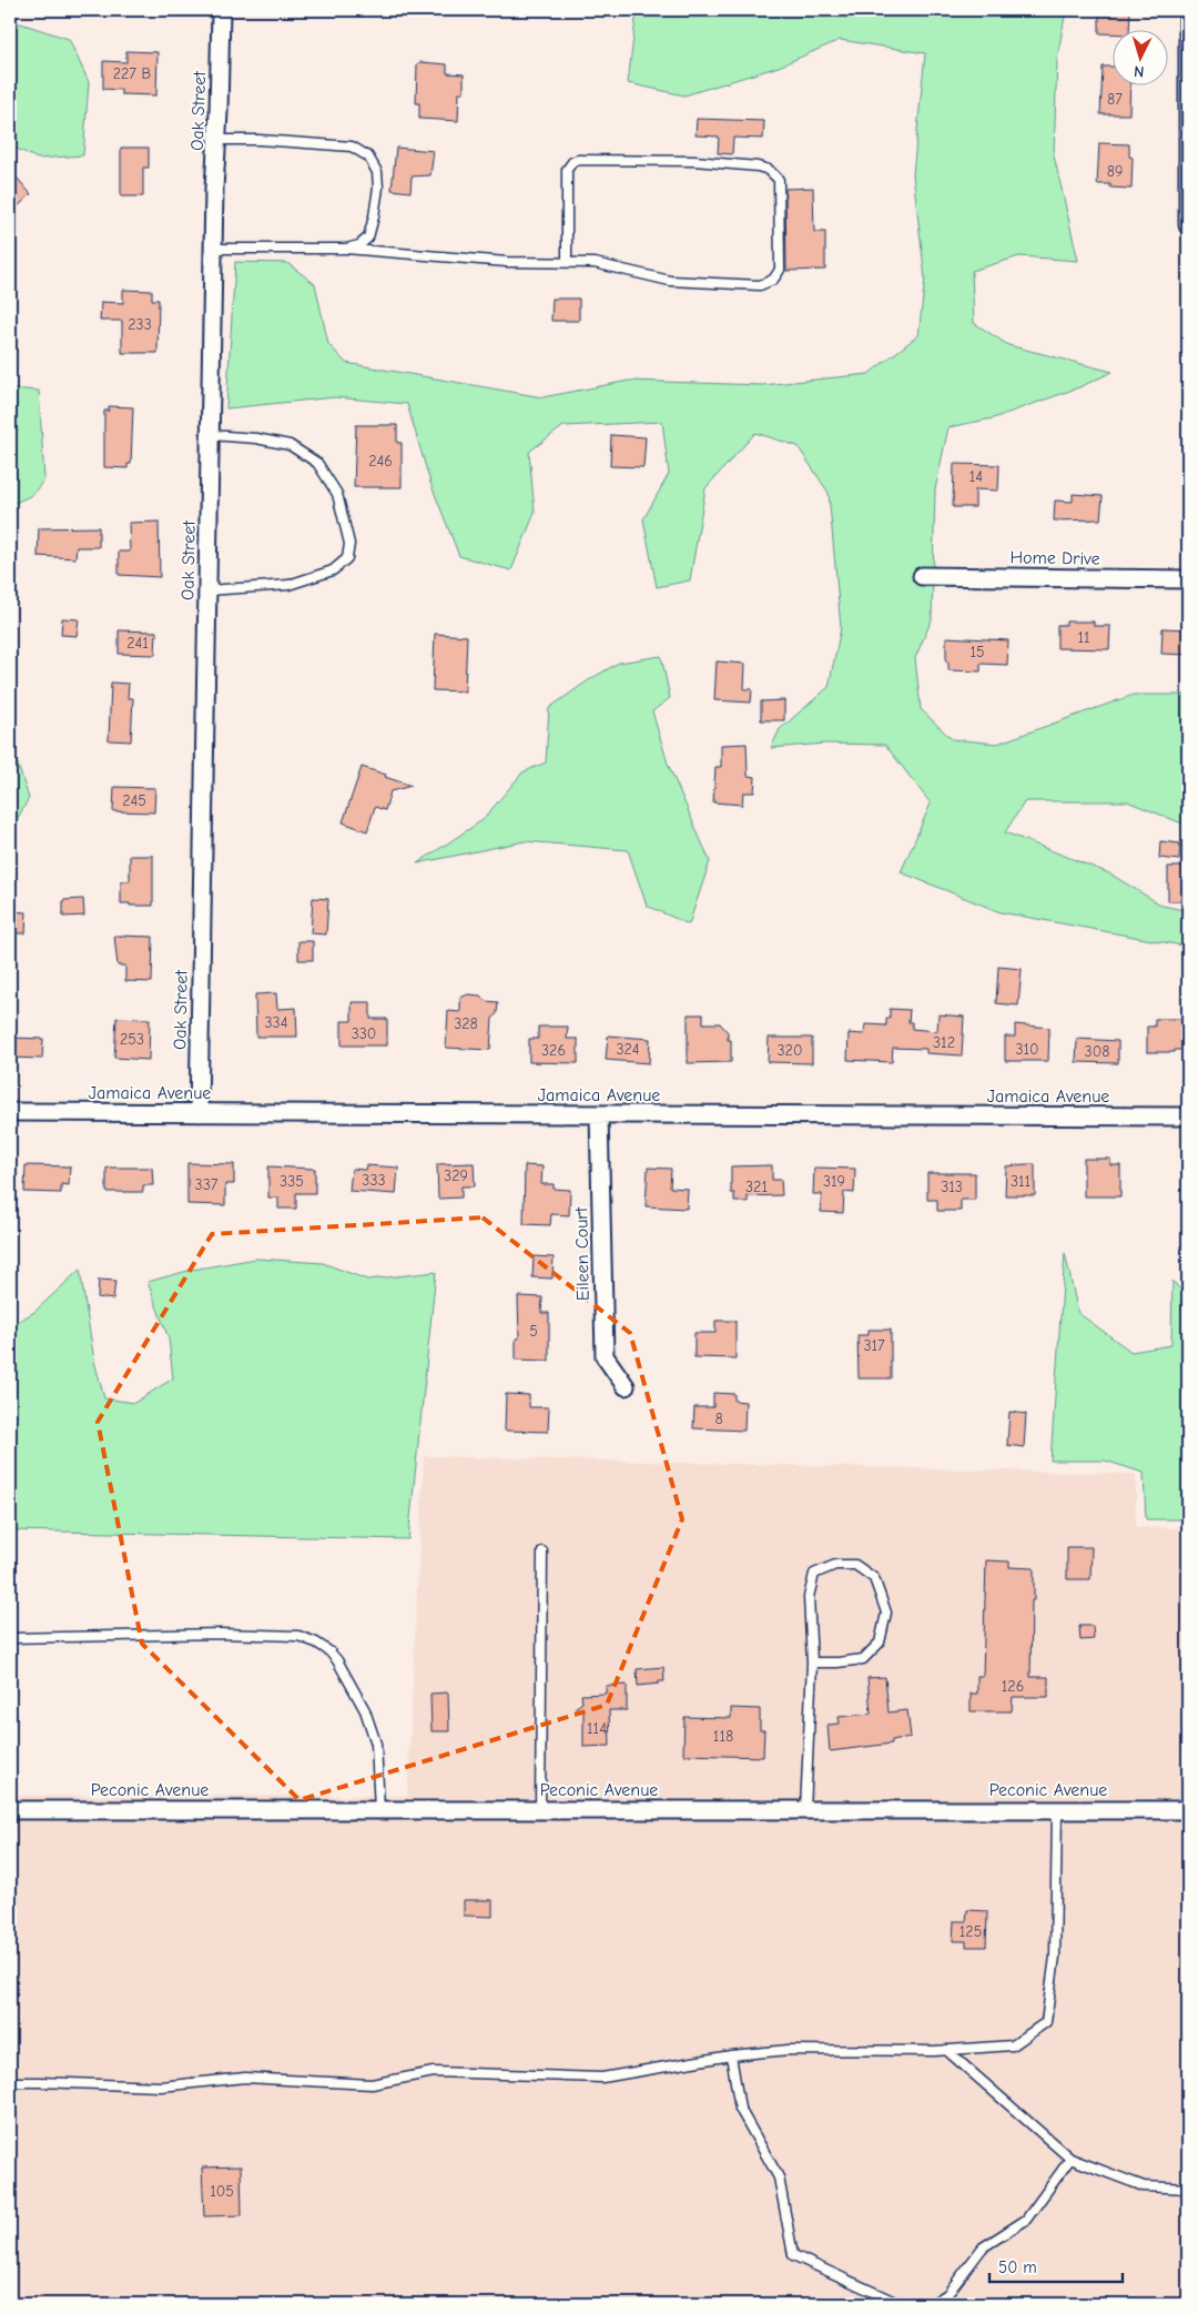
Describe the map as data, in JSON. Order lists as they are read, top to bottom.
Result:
{
  "streets": {
    "street": [
      "Oak Street",
      "Home Drive",
      "Jamaica Avenue",
      "Eileen Court",
      "Peconic Avenue"
    ]
  },
  "crossings": [
    ["Oak Street", "Jamaica Avenue"],
    ["Jamaica Avenue", "Eileen Court"]
  ],
  "house_numbers": [
    "227 B",
    "87",
    "89",
    "233",
    "246",
    "14",
    "11",
    "241",
    "15",
    "245",
    "334",
    "328",
    "330",
    "253",
    "312",
    "324",
    "310",
    "326",
    "320",
    "308",
    "329",
    "333",
    "335",
    "319",
    "311",
    "337",
    "321",
    "313",
    "5",
    "317",
    "8",
    "126",
    "114",
    "118",
    "125",
    "105"
  ],
  "scale_bar": "50 m",
  "north": "bottom"
}
